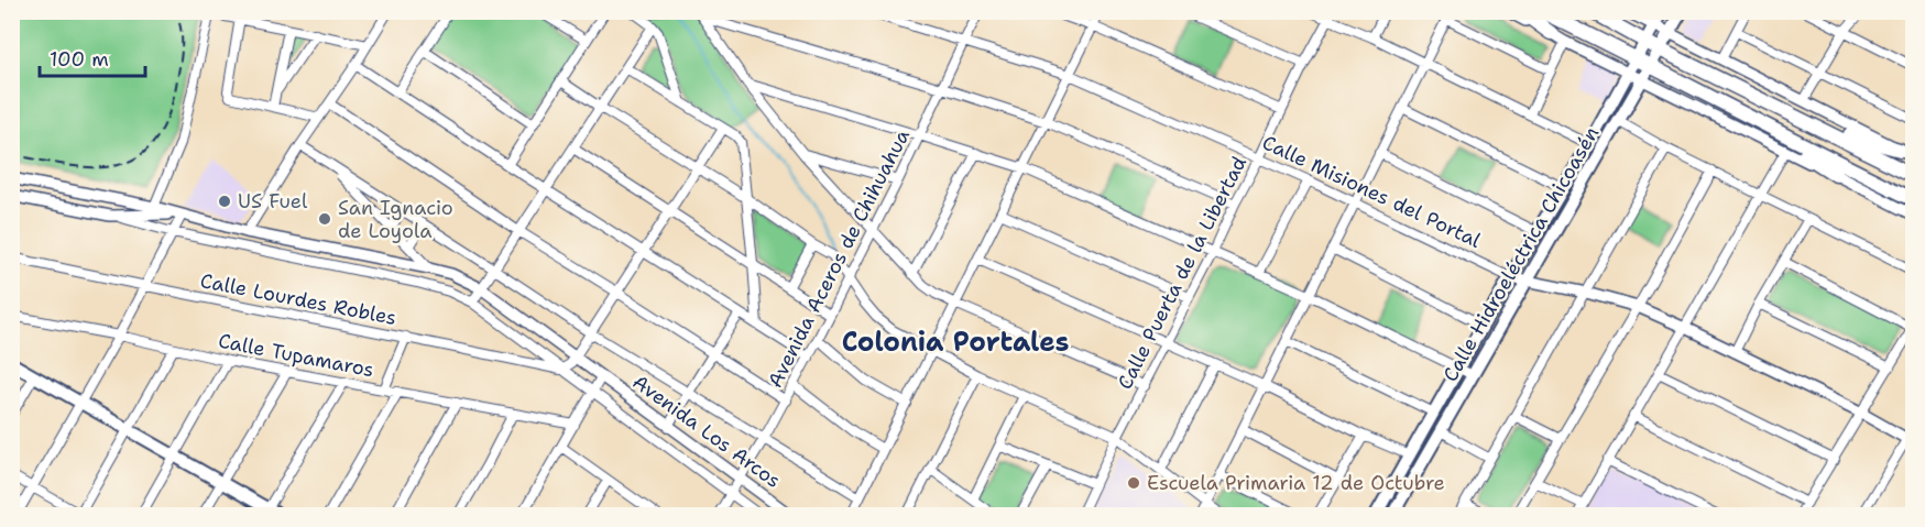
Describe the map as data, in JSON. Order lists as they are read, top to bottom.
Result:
{
  "streets": {
    "main road": ["Calle Hidroeléctrica Chicoasén"],
    "street": [
      "Calle Misiones del Portal",
      "Avenida Aceros de Chihuahua",
      "Calle Puerta de la Libertad",
      "Calle Lourdes Robles",
      "Calle Tupamaros",
      "Avenida Los Arcos"
    ]
  },
  "crossings": [
    ["Calle Misiones del Portal", "Calle Hidroeléctrica Chicoasén"],
    ["Calle Misiones del Portal", "Avenida Aceros de Chihuahua"],
    ["Calle Misiones del Portal", "Calle Puerta de la Libertad"],
    ["Avenida Aceros de Chihuahua", "Avenida Los Arcos"]
  ],
  "districts": ["Colonia Portales"],
  "places": ["US Fuel", "San Ignacio de Loyola", "Escuela Primaria 12 de Octubre"],
  "scale_bar": "100 m"
}
